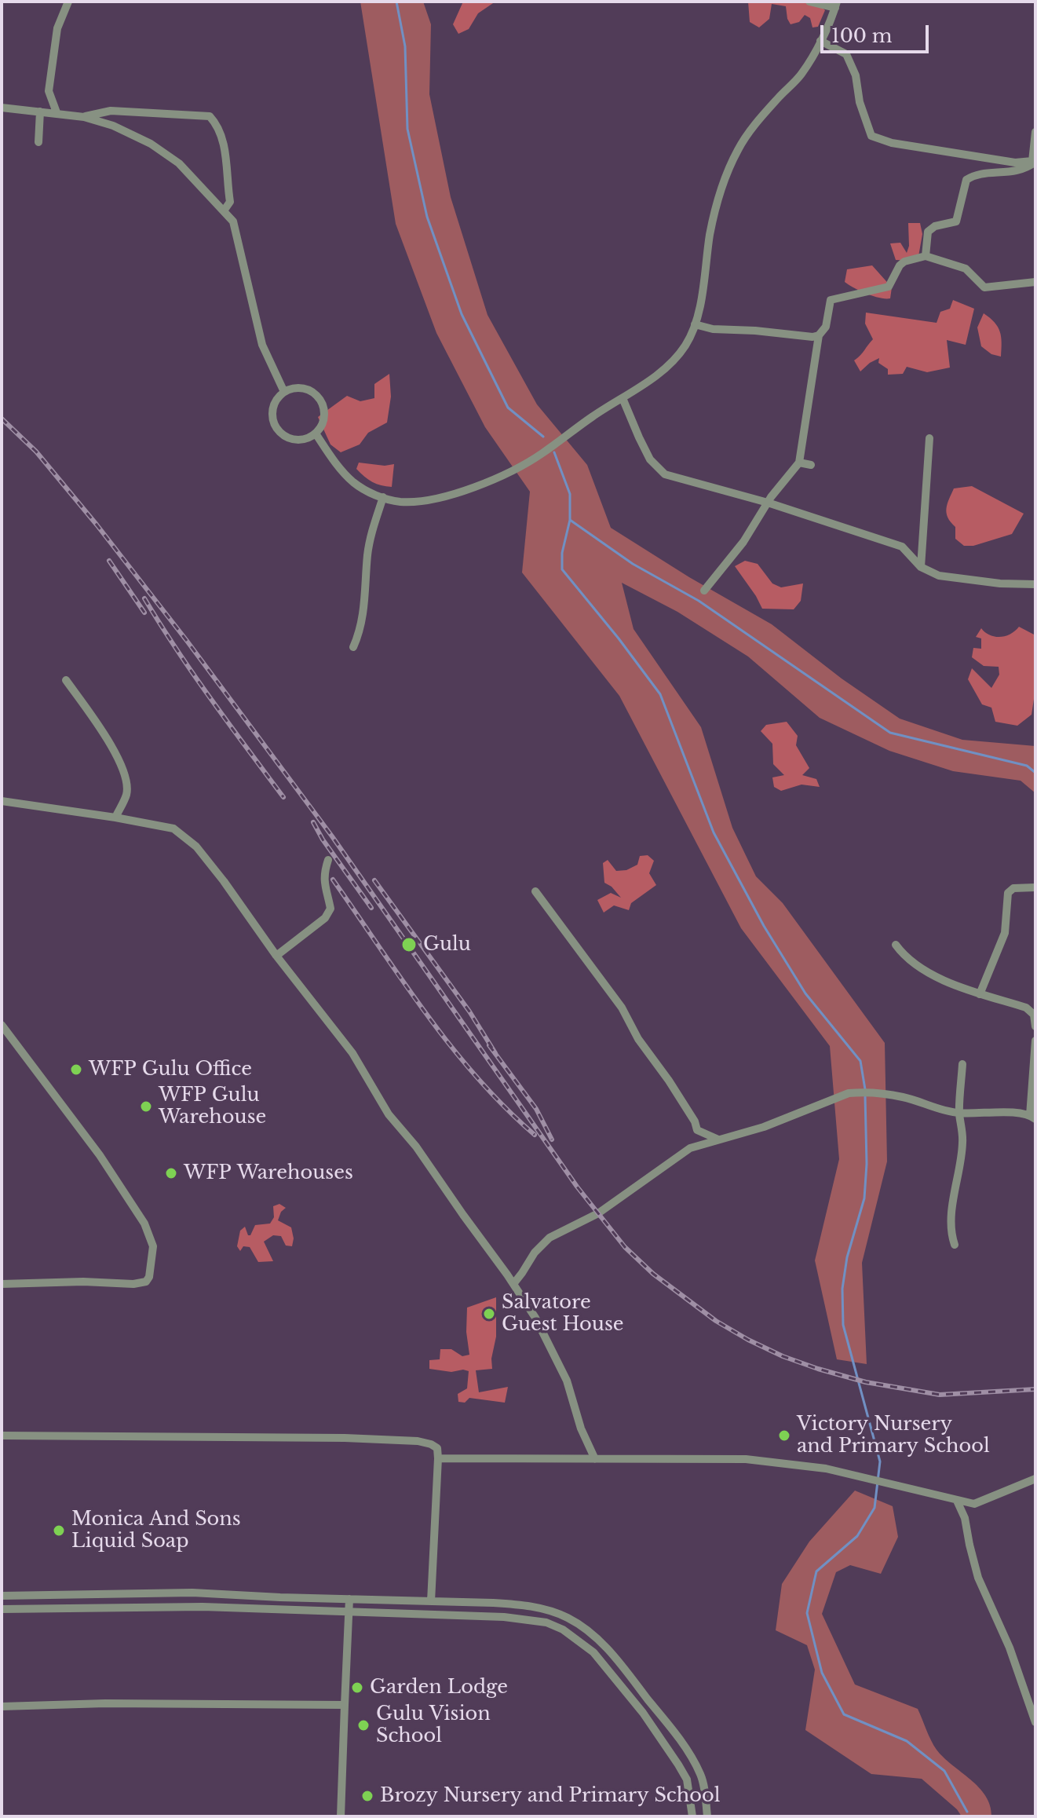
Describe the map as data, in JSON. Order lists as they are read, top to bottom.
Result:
{
  "places": [
    "Gulu",
    "WFP Gulu Office",
    "WFP Gulu Warehouse",
    "WFP Warehouses",
    "Salvatore Guest House",
    "Victory Nursery and Primary School",
    "Monica And Sons Liquid Soap",
    "Garden Lodge",
    "Gulu Vision School",
    "Brozy Nursery and Primary School"
  ],
  "scale_bar": "100 m"
}
